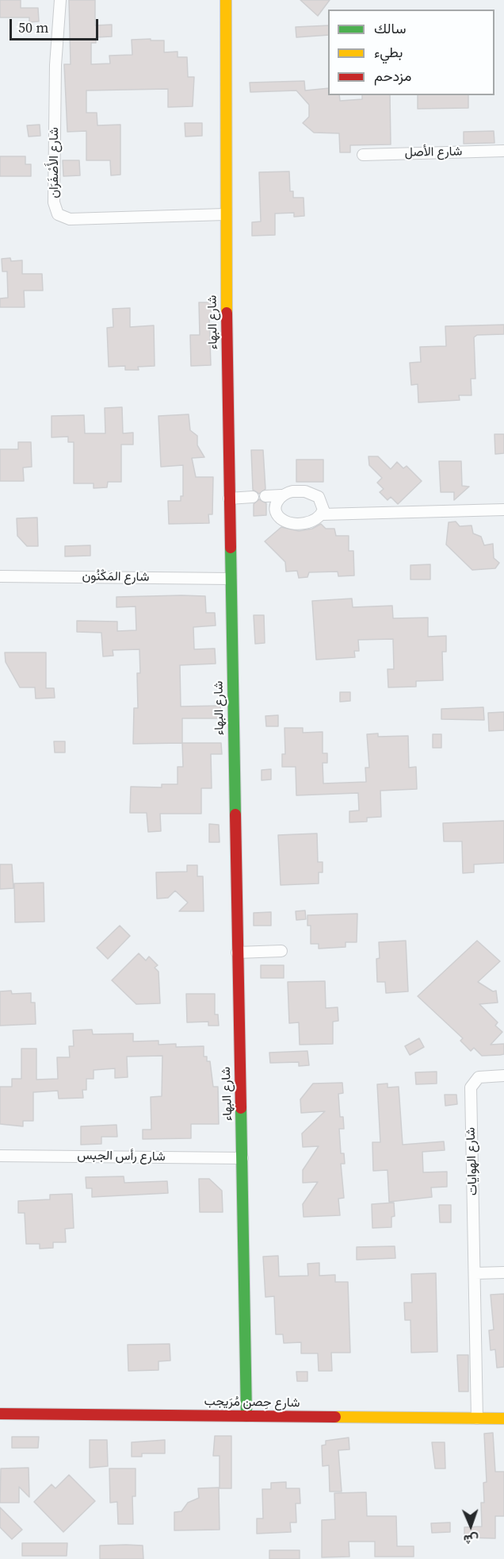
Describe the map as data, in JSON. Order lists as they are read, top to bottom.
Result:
{
  "streets": {
    "street": [
      "شارع الأصل",
      "شارع الأَصْفَرَان",
      "شارع البهاء",
      "شارع المَكْنُون",
      "شارع رأس الجبس",
      "شارع الهوايات",
      "شارع حِصن مُرَيجب"
    ]
  },
  "crossings": [
    ["شارع الأَصْفَرَان", "شارع البهاء"],
    ["شارع البهاء", "شارع المَكْنُون"],
    ["شارع البهاء", "شارع رأس الجبس"],
    ["شارع البهاء", "شارع حِصن مُرَيجب"],
    ["شارع الهوايات", "شارع حِصن مُرَيجب"]
  ],
  "legend": ["سالك", "بطيء", "مزدحم"],
  "scale_bar": "50 m",
  "north": "bottom"
}
